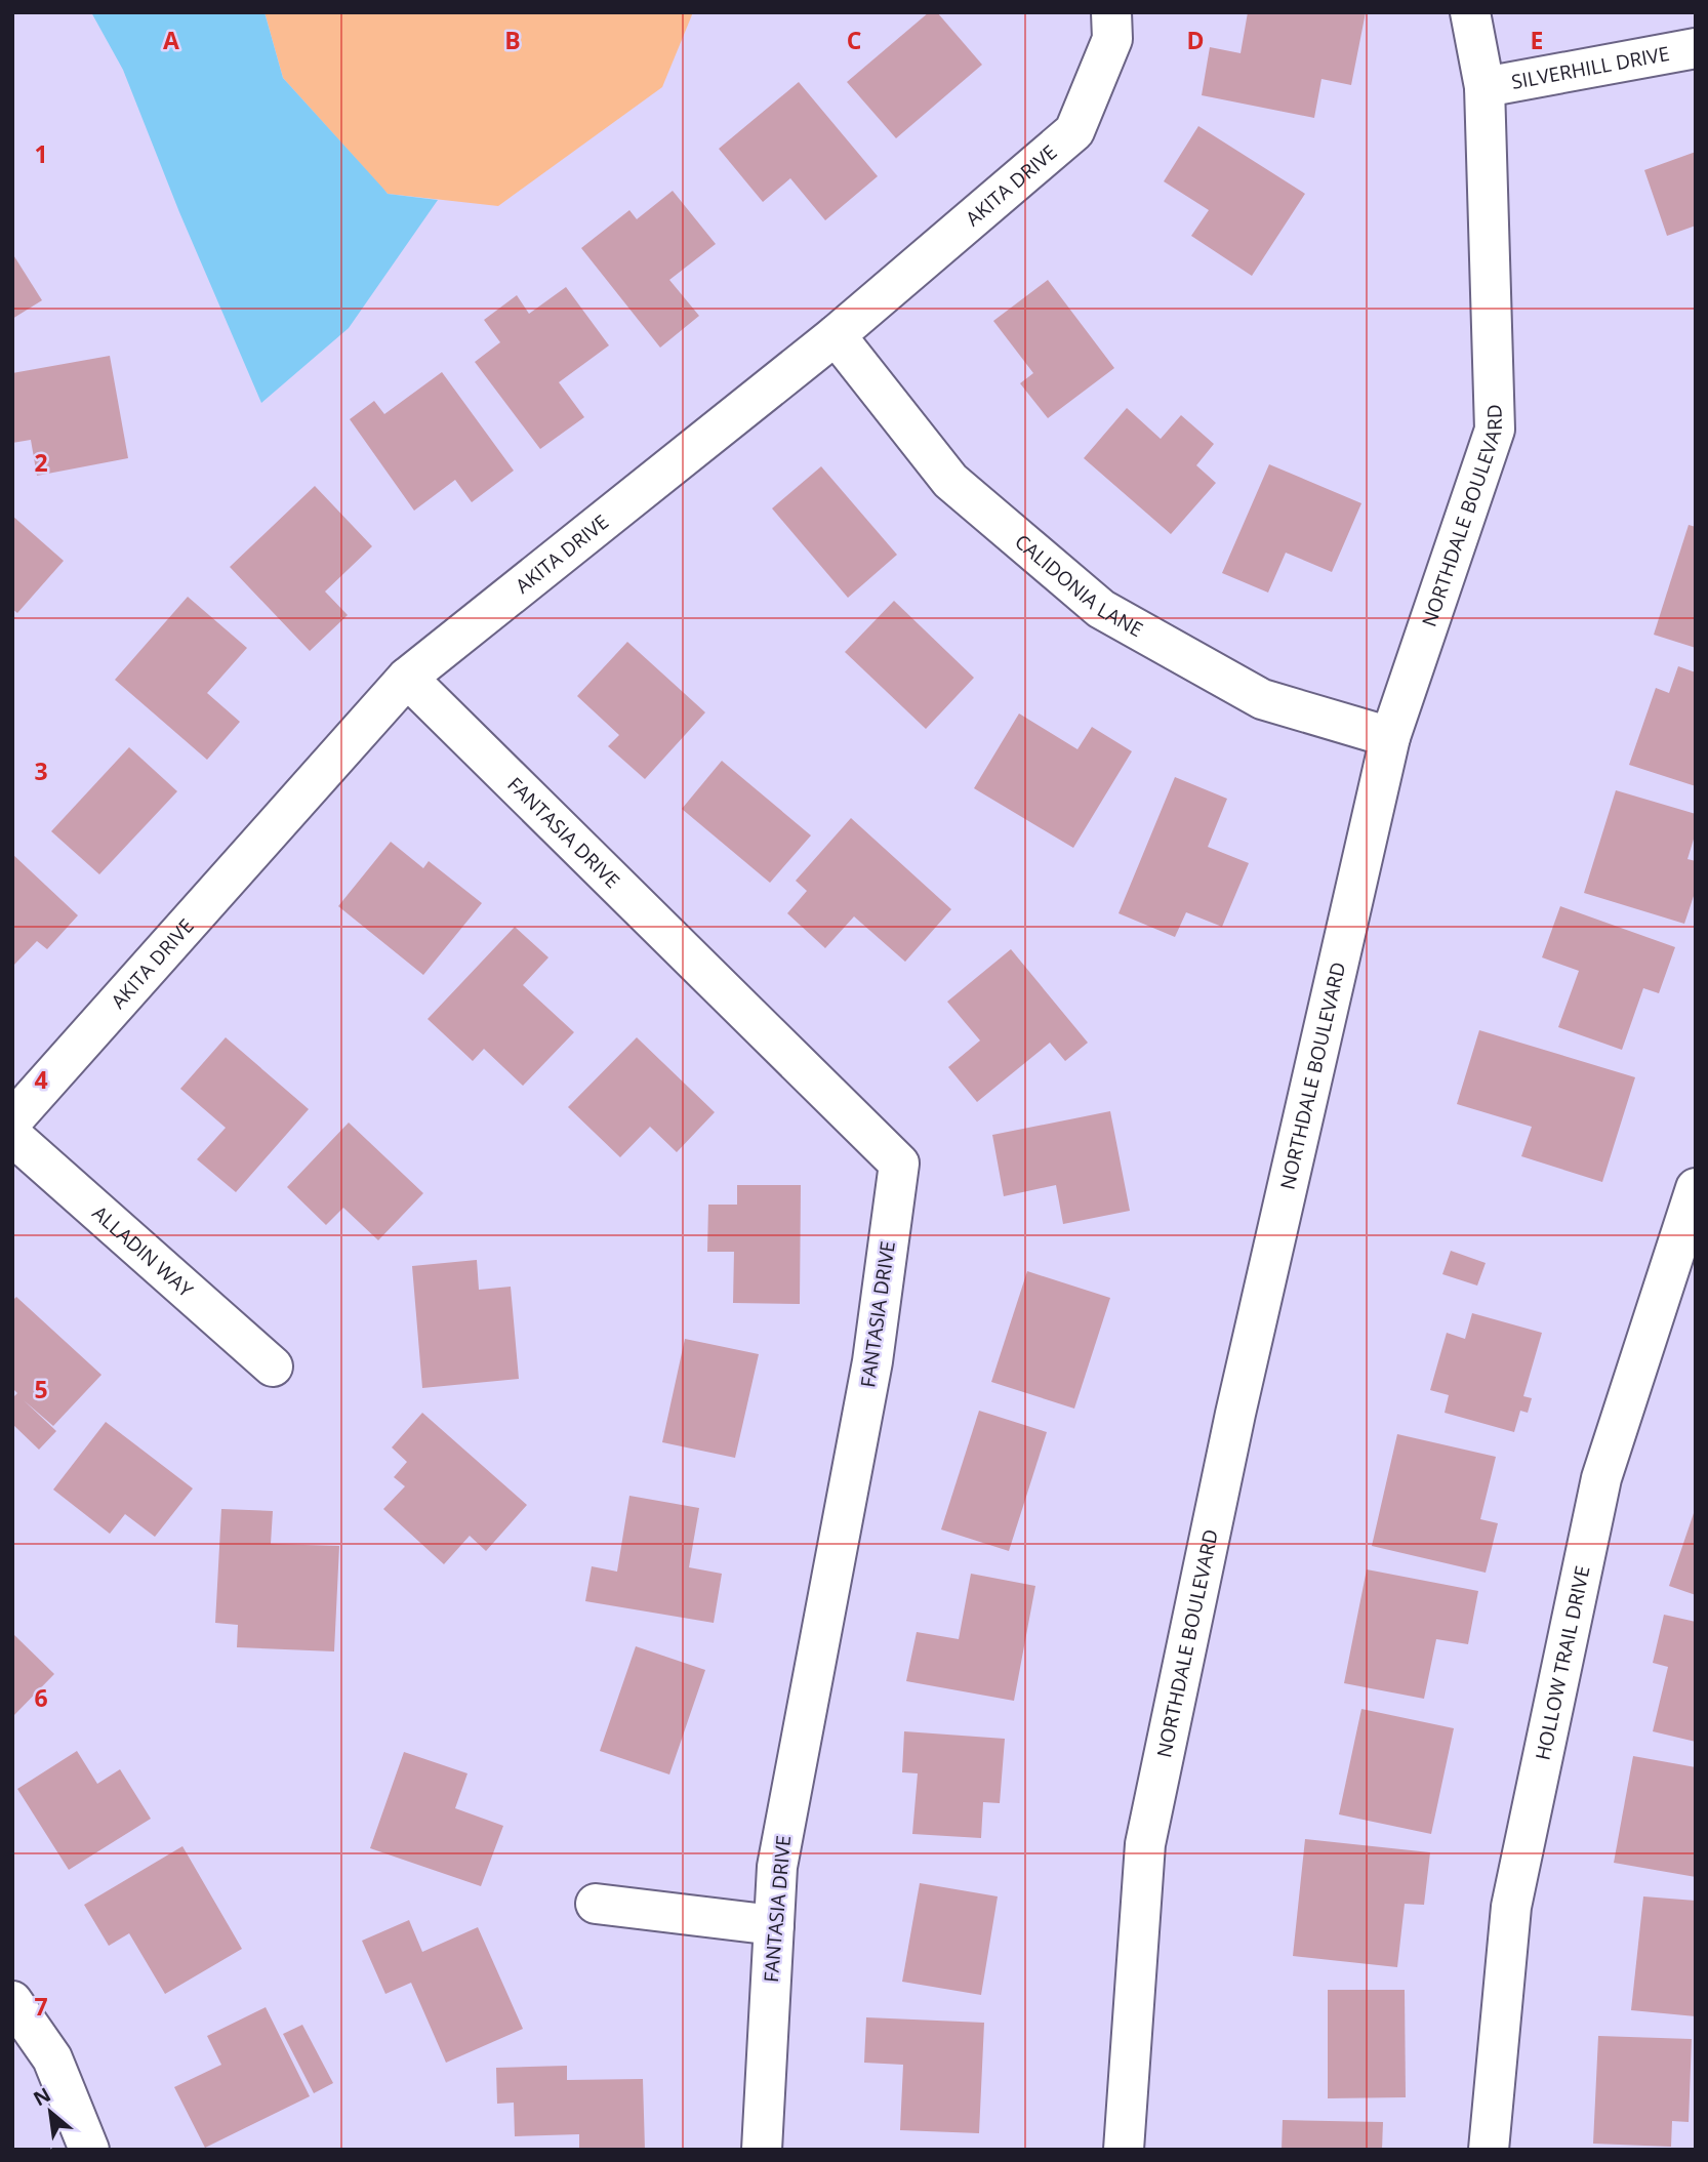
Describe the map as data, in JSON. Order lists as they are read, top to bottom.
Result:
{
  "streets": {
    "street": [
      "SILVERHILL DRIVE",
      "AKITA DRIVE",
      "NORTHDALE BOULEVARD",
      "CALIDONIA LANE",
      "FANTASIA DRIVE",
      "ALLADIN WAY",
      "HOLLOW TRAIL DRIVE"
    ]
  },
  "crossings": [
    ["SILVERHILL DRIVE", "NORTHDALE BOULEVARD"],
    ["AKITA DRIVE", "CALIDONIA LANE"],
    ["AKITA DRIVE", "FANTASIA DRIVE"],
    ["NORTHDALE BOULEVARD", "CALIDONIA LANE"]
  ],
  "north": "top left",
  "grid": {
    "columns": [
      "A",
      "B",
      "C",
      "D",
      "E"
    ],
    "rows": [
      "1",
      "2",
      "3",
      "4",
      "5",
      "6",
      "7"
    ]
  }
}
